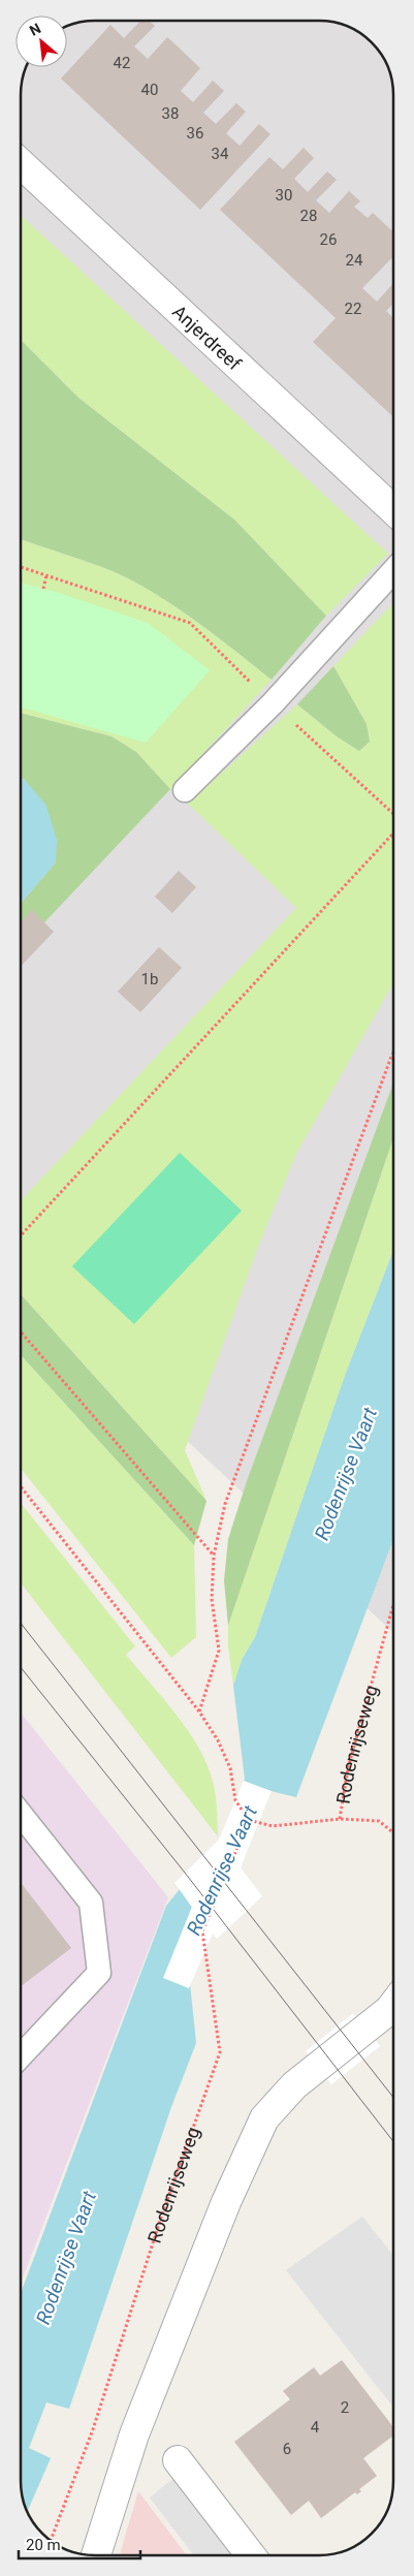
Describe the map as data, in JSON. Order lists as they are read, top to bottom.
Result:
{
  "streets": {
    "street": ["Anjerdreef"],
    "path": ["Rodenrijseweg"]
  },
  "water": ["Rodenrijse Vaart"],
  "house_numbers": [
    "42",
    "40",
    "38",
    "36",
    "34",
    "30",
    "28",
    "26",
    "24",
    "22",
    "1b",
    "2",
    "4",
    "6"
  ],
  "scale_bar": "20 m",
  "north": "top left"
}
